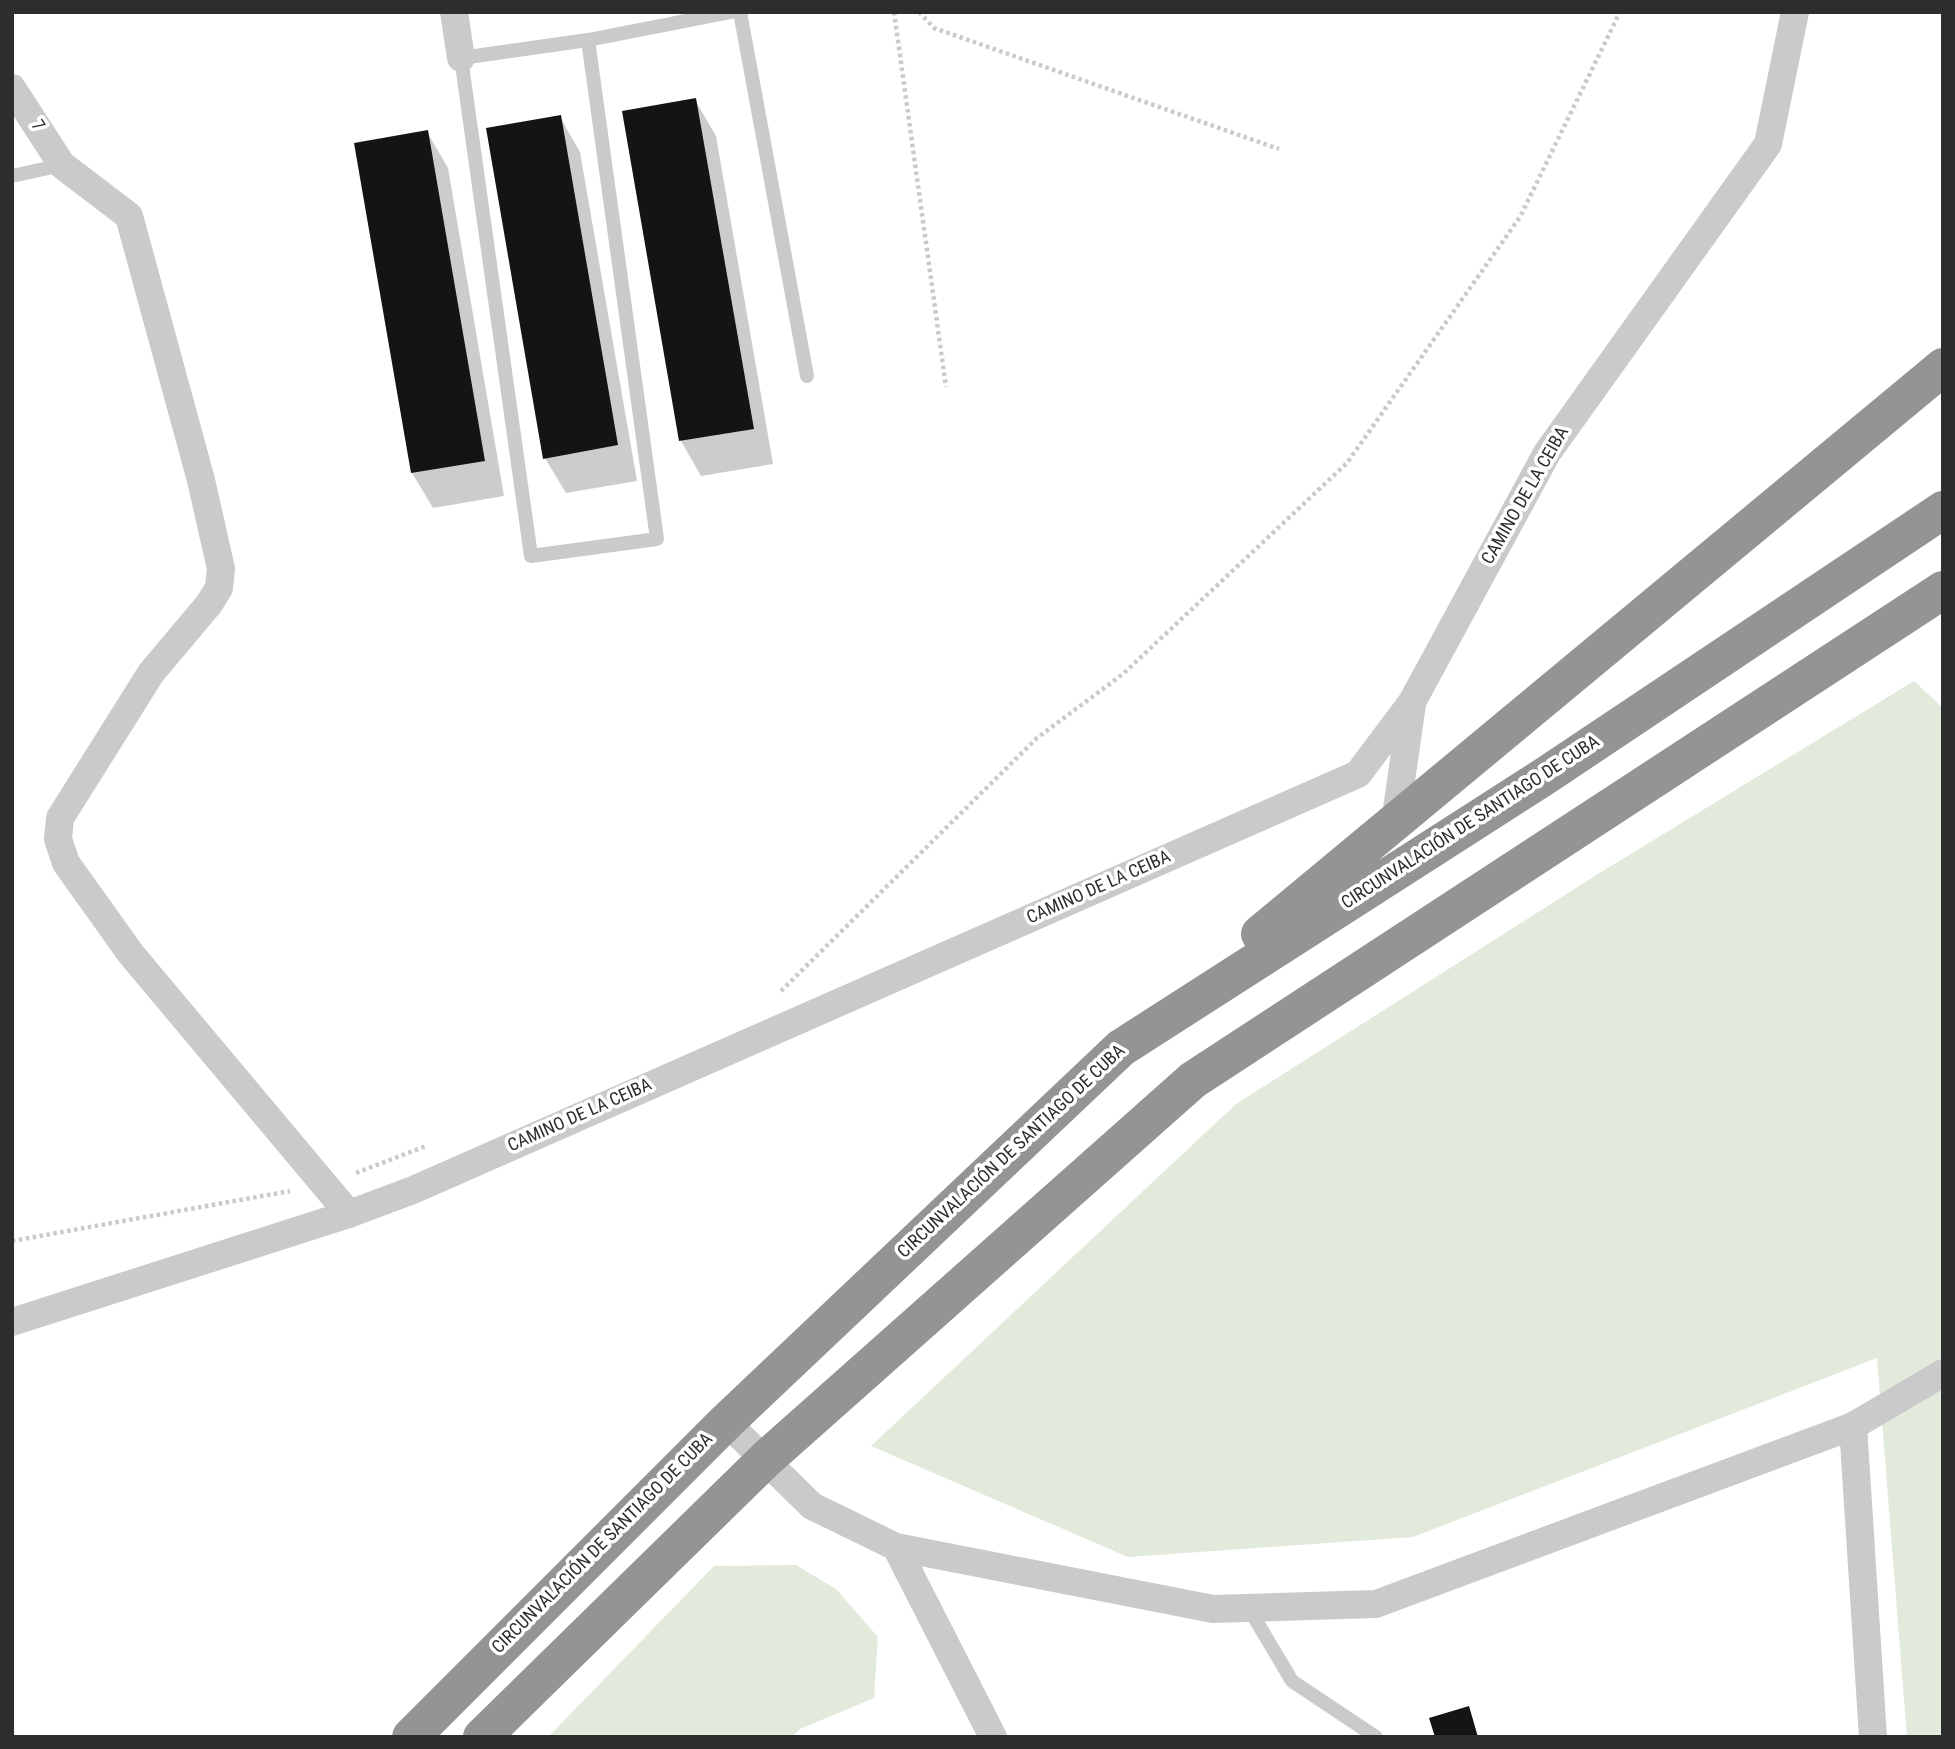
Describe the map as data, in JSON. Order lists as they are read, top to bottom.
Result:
{
  "streets": {
    "highway": ["CIRCUNVALACIÓN DE SANTIAGO DE CUBA"],
    "street": ["7", "CAMINO DE LA CEIBA"]
  },
  "crossings": [
    ["7", "CAMINO DE LA CEIBA"]
  ]
}
